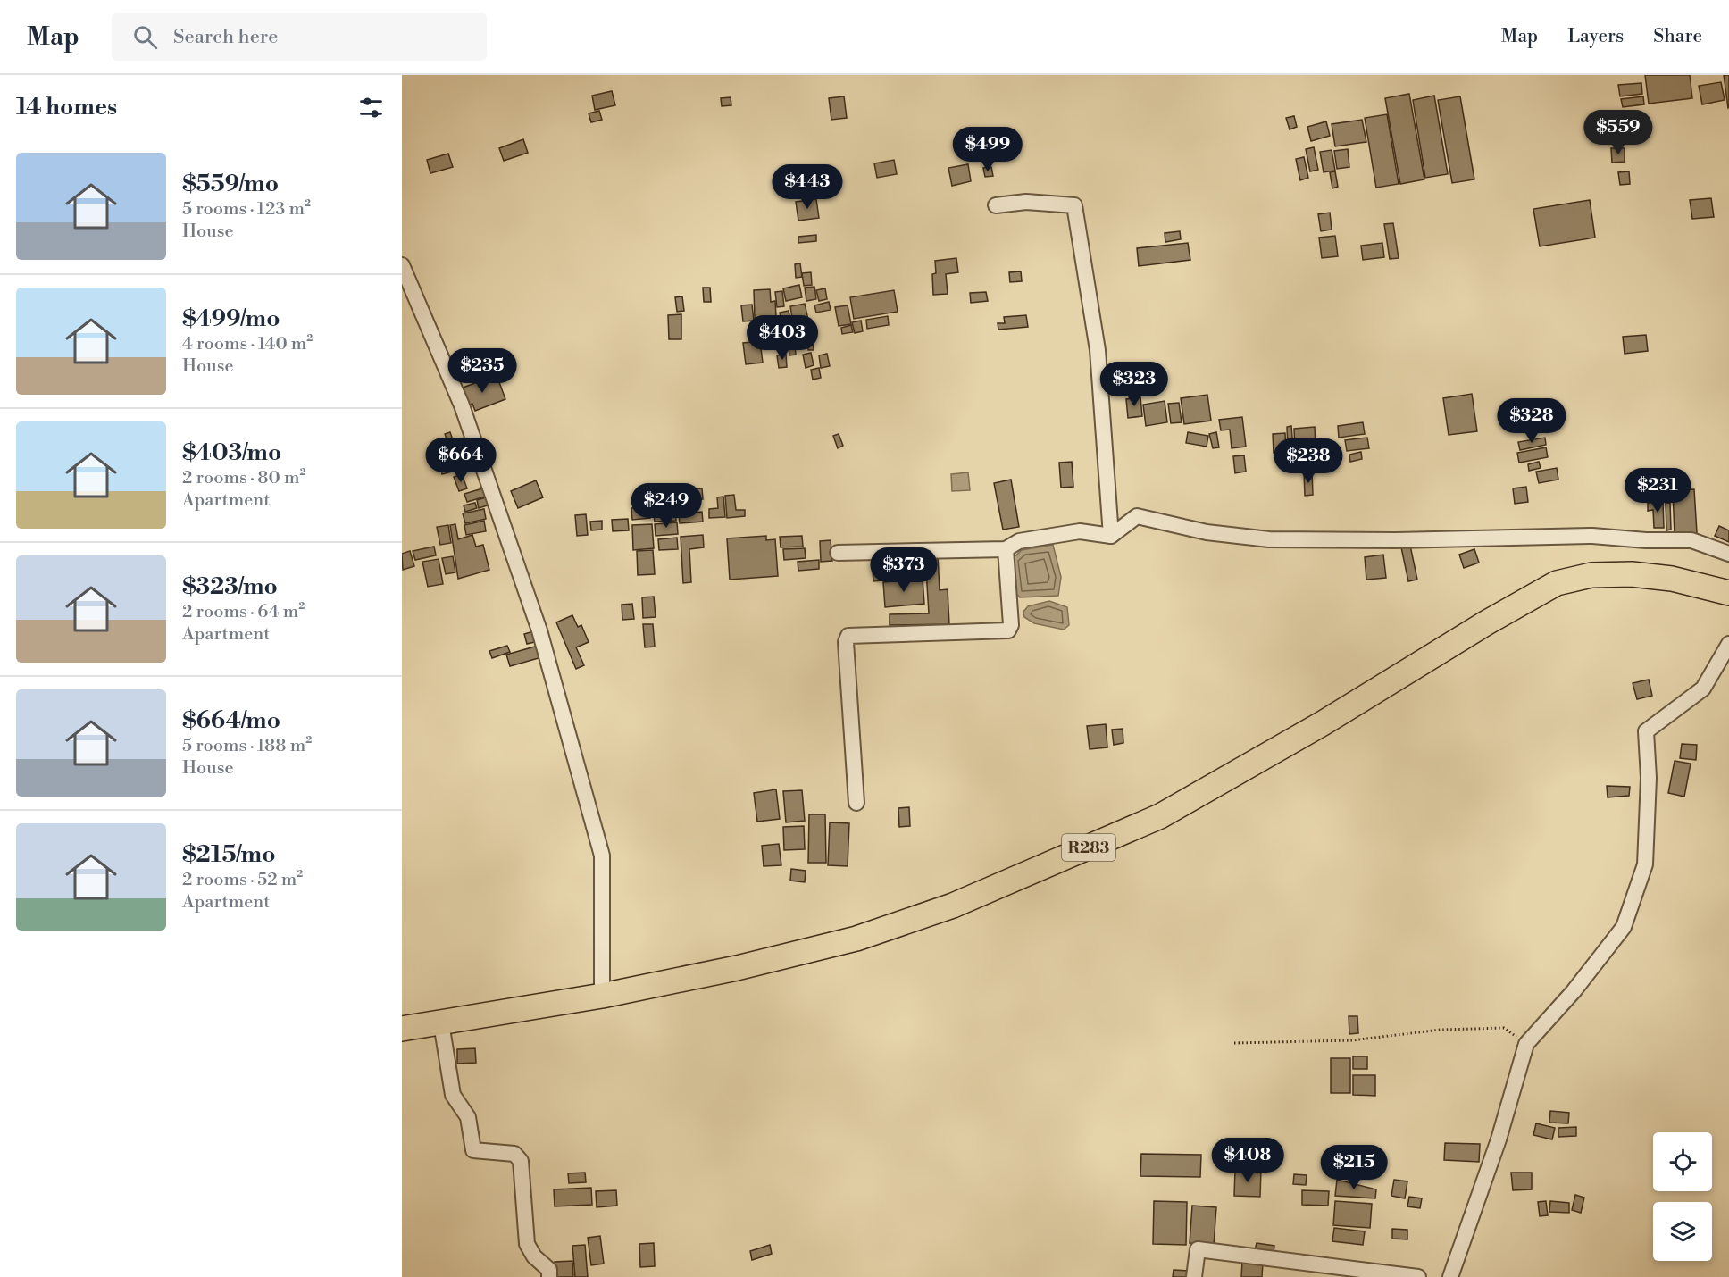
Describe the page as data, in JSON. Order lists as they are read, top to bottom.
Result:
{
  "streets": {
    "main road": ["R283"]
  },
  "page": {
    "header": "Map",
    "search": "Search here",
    "nav": ["Map", "Layers", "Share"],
    "heading": "14 homes",
    "price": [
      "$559",
      "$499",
      "$443",
      "$403",
      "$235",
      "$323",
      "$328",
      "$664",
      "$238",
      "$231",
      "$249",
      "$373",
      "$408",
      "$215"
    ],
    "list": [
      {
        "name": "$559/mo",
        "note": "5 rooms · 123 m² · House"
      },
      {
        "name": "$499/mo",
        "note": "4 rooms · 140 m² · House"
      },
      {
        "name": "$403/mo",
        "note": "2 rooms · 80 m² · Apartment"
      },
      {
        "name": "$323/mo",
        "note": "2 rooms · 64 m² · Apartment"
      },
      {
        "name": "$664/mo",
        "note": "5 rooms · 188 m² · House"
      },
      {
        "name": "$215/mo",
        "note": "2 rooms · 52 m² · Apartment"
      }
    ]
  }
}
